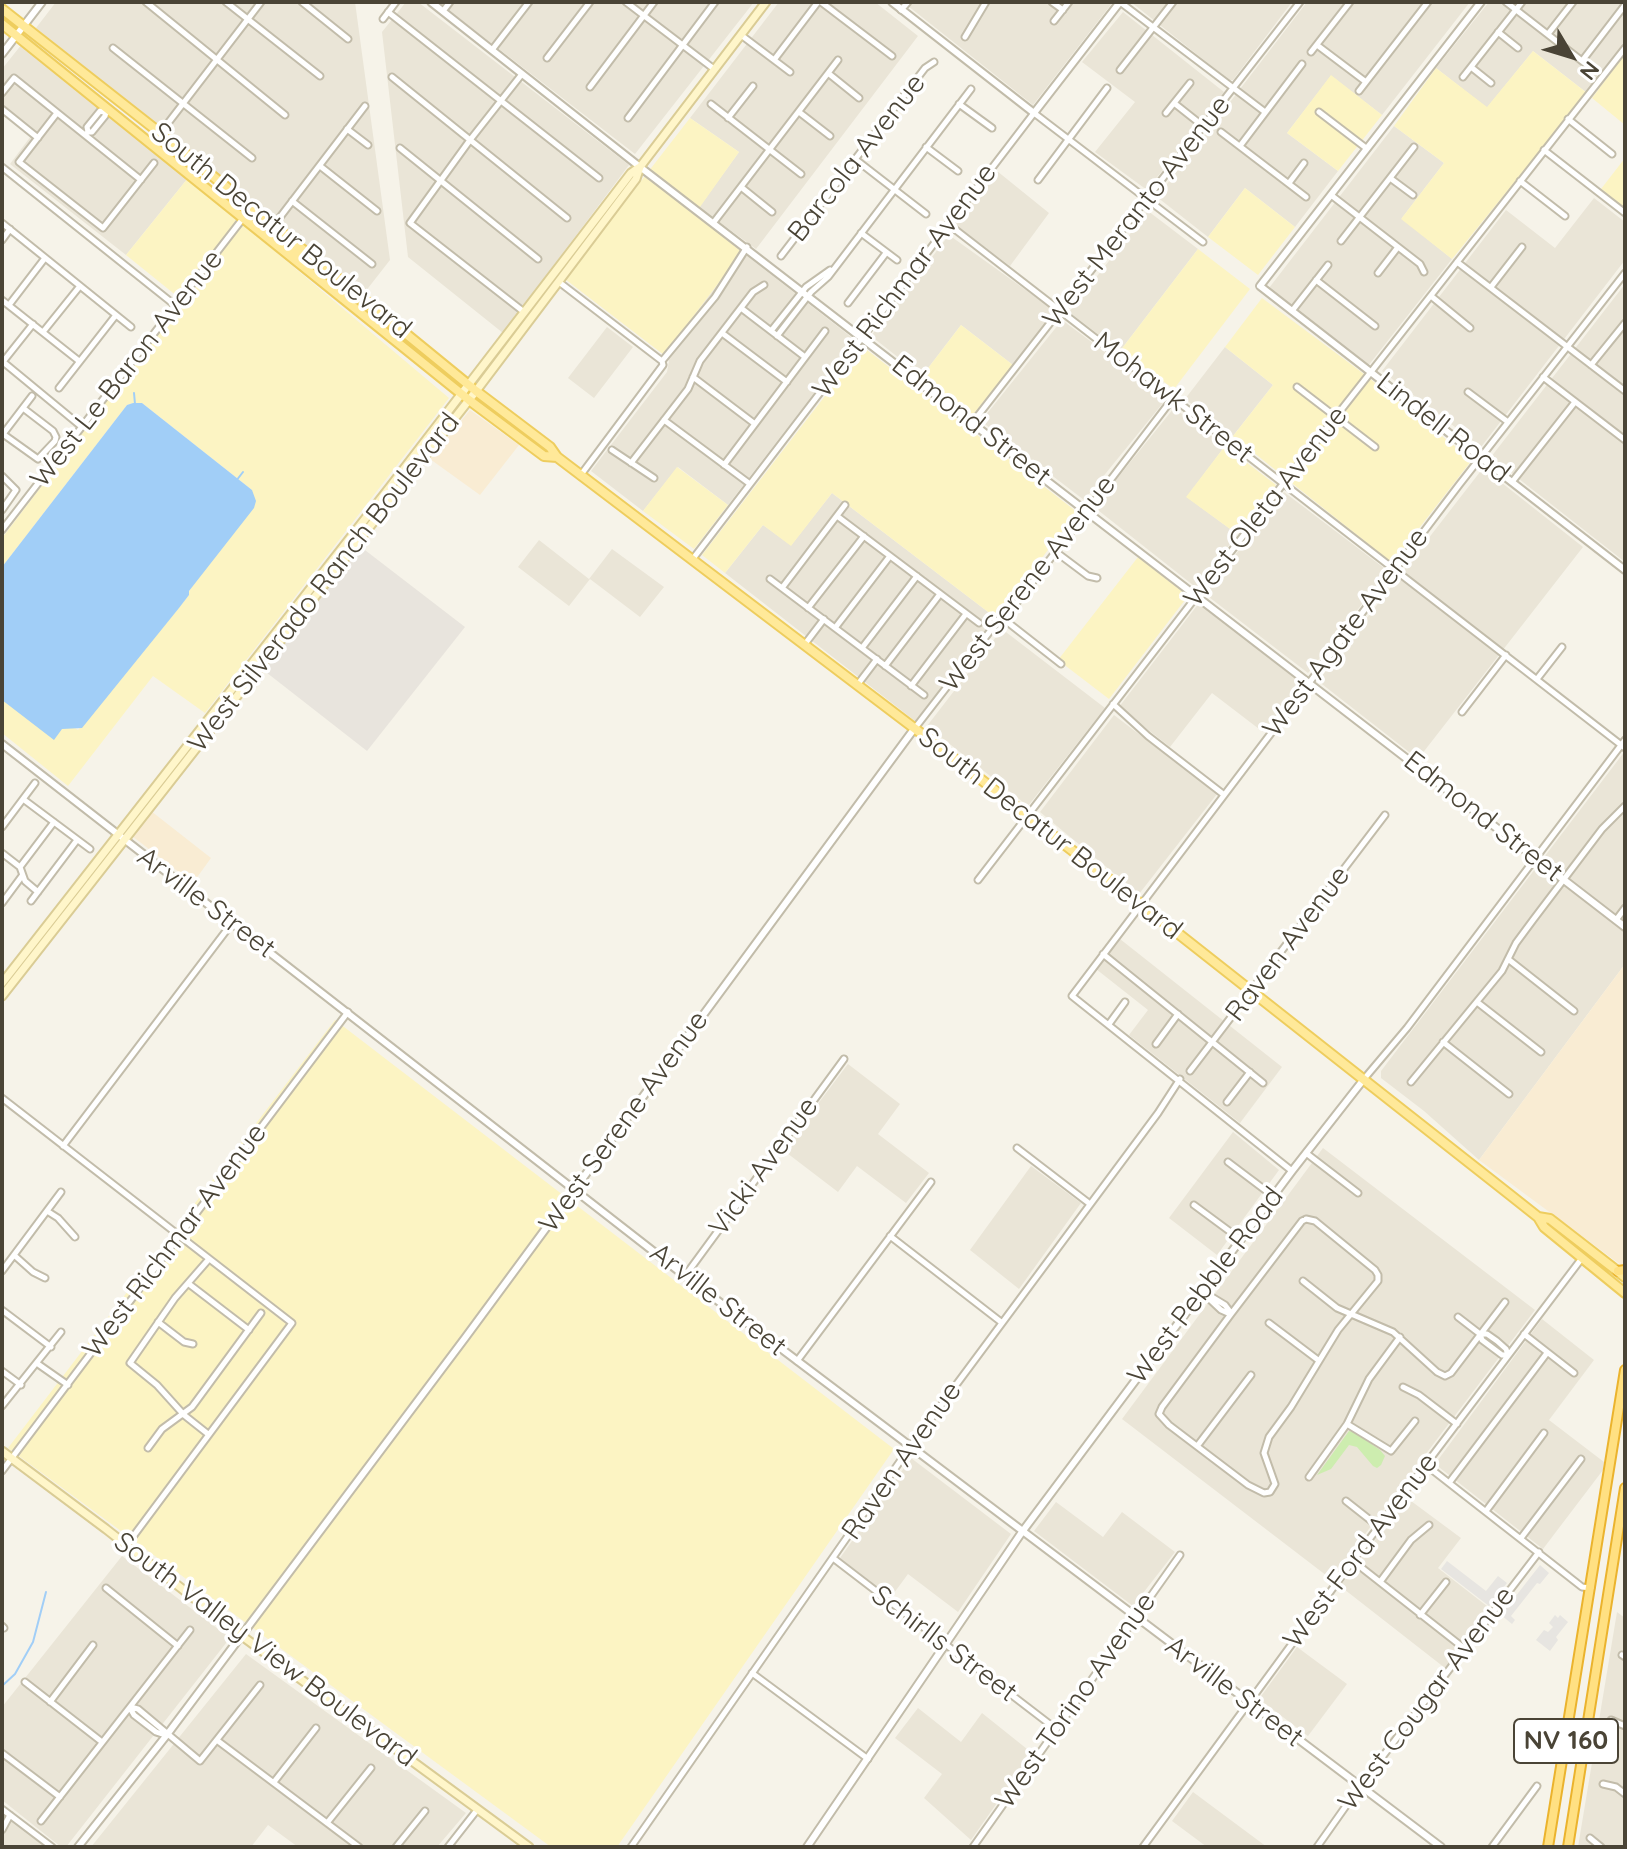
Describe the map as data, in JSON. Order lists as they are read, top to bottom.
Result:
{
  "streets": {
    "highway": ["NV 160"],
    "main road": ["South Decatur Boulevard", "West Silverado Ranch Boulevard", "South Valley View Boulevard"],
    "street": [
      "Barcola Avenue",
      "West Meranto Avenue",
      "West Richmar Avenue",
      "West Le Baron Avenue",
      "Mohawk Street",
      "Edmond Street",
      "Lindell Road",
      "West Oleta Avenue",
      "West Serene Avenue",
      "West Agate Avenue",
      "Arville Street",
      "Raven Avenue",
      "Vicki Avenue",
      "West Pebble Road",
      "West Ford Avenue",
      "Schirlls Street",
      "West Cougar Avenue",
      "West Torino Avenue"
    ]
  },
  "crossings": [
    ["West Meranto Avenue", "Mohawk Street"],
    ["West Meranto Avenue", "Edmond Street"],
    ["South Decatur Boulevard", "West Richmar Avenue"],
    ["South Decatur Boulevard", "West Le Baron Avenue"],
    ["South Decatur Boulevard", "West Oleta Avenue"],
    ["South Decatur Boulevard", "West Silverado Ranch Boulevard"],
    ["South Decatur Boulevard", "West Serene Avenue"],
    ["South Decatur Boulevard", "West Agate Avenue"],
    ["South Decatur Boulevard", "Raven Avenue"],
    ["South Decatur Boulevard", "West Pebble Road"],
    ["South Decatur Boulevard", "West Ford Avenue"],
    ["West Richmar Avenue", "Mohawk Street"],
    ["West Richmar Avenue", "Edmond Street"],
    ["West Richmar Avenue", "Arville Street"],
    ["West Richmar Avenue", "South Valley View Boulevard"],
    ["Mohawk Street", "West Oleta Avenue"],
    ["Mohawk Street", "West Serene Avenue"],
    ["Mohawk Street", "West Agate Avenue"],
    ["Mohawk Street", "West Pebble Road"],
    ["Edmond Street", "West Oleta Avenue"],
    ["Edmond Street", "West Silverado Ranch Boulevard"],
    ["Edmond Street", "West Serene Avenue"],
    ["Edmond Street", "West Agate Avenue"],
    ["Edmond Street", "West Pebble Road"],
    ["Lindell Road", "West Oleta Avenue"],
    ["Lindell Road", "West Agate Avenue"],
    ["West Silverado Ranch Boulevard", "Arville Street"],
    ["West Serene Avenue", "Arville Street"],
    ["West Serene Avenue", "South Valley View Boulevard"],
    ["Arville Street", "Raven Avenue"],
    ["Arville Street", "Vicki Avenue"],
    ["Arville Street", "West Pebble Road"],
    ["Arville Street", "West Ford Avenue"],
    ["Arville Street", "West Cougar Avenue"],
    ["Arville Street", "West Torino Avenue"],
    ["Raven Avenue", "Schirlls Street"],
    ["West Pebble Road", "Schirlls Street"],
    ["Schirlls Street", "West Torino Avenue"]
  ],
  "north": "bottom right"
}
